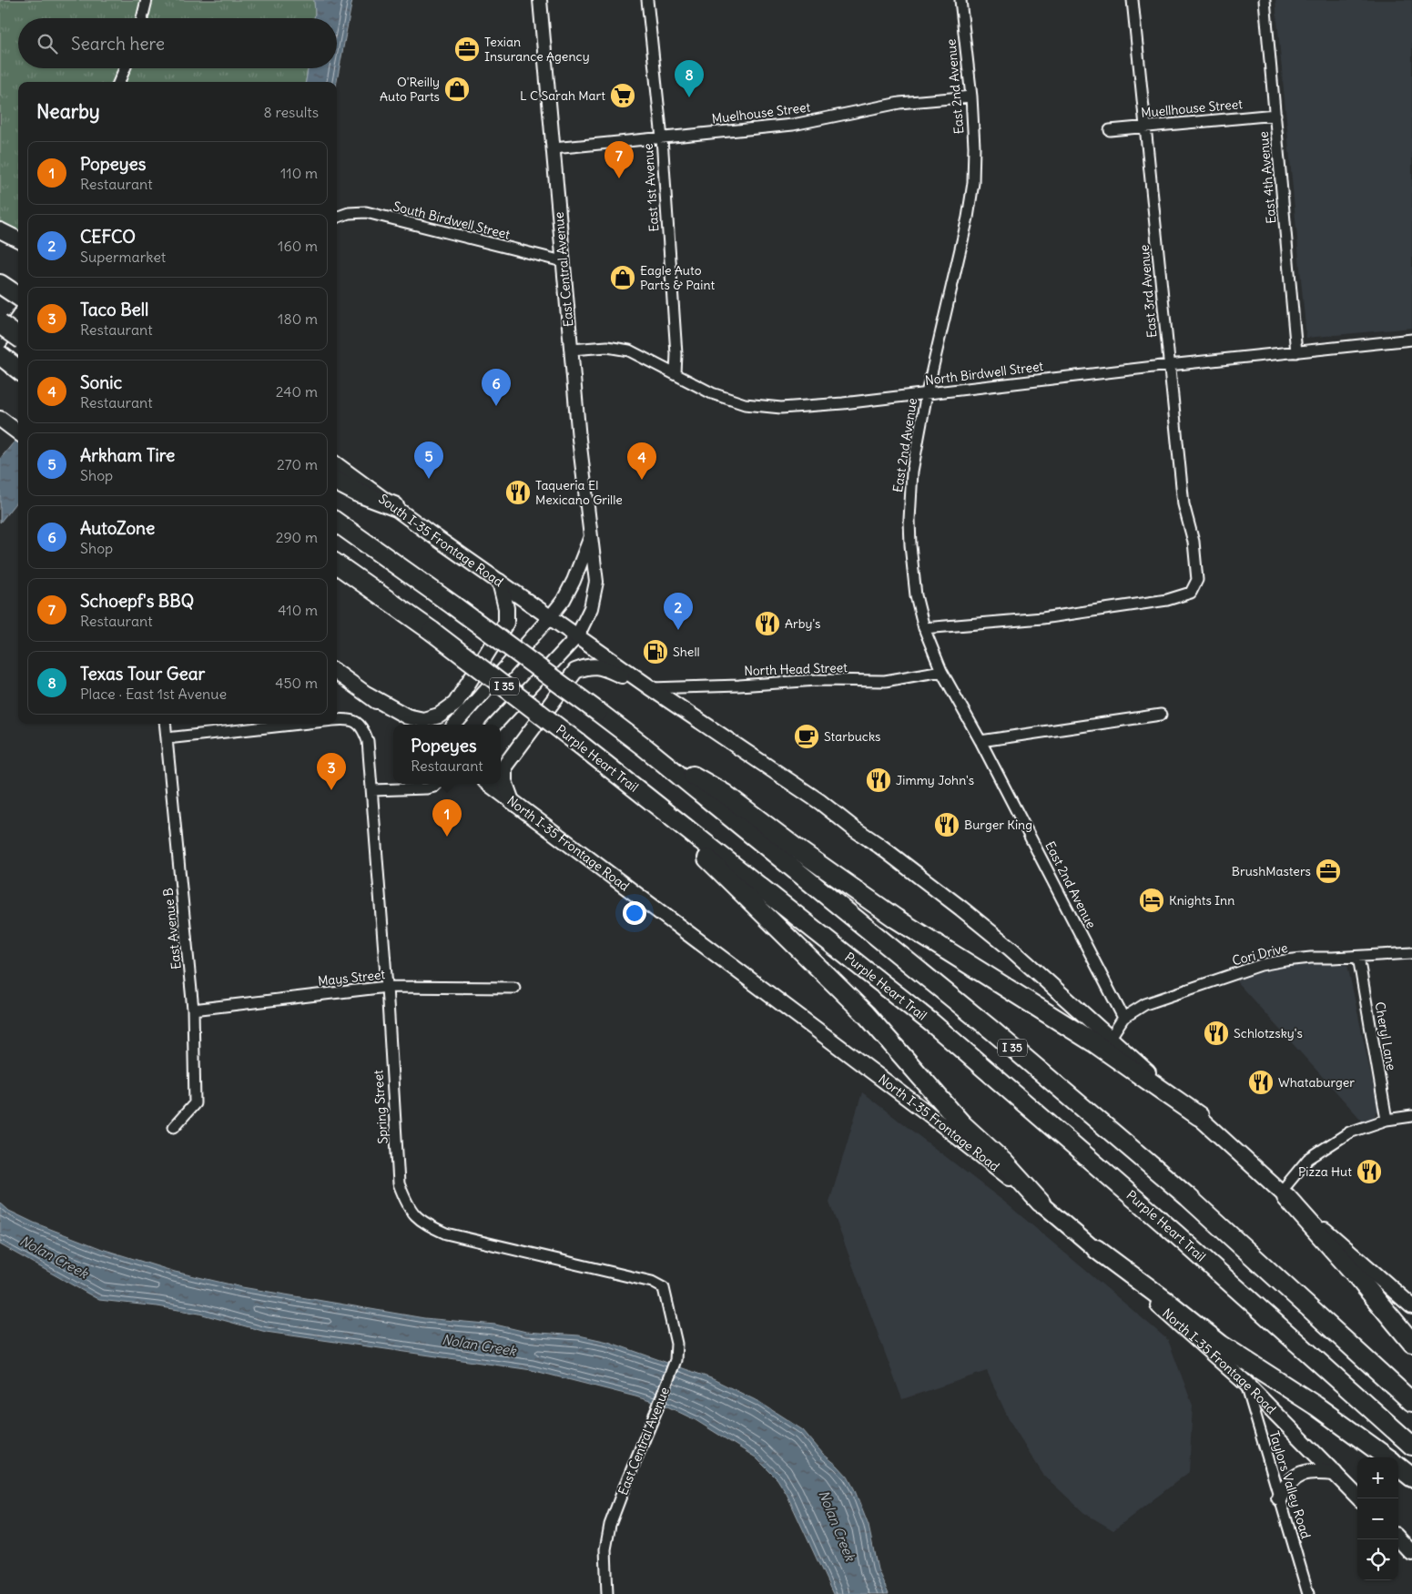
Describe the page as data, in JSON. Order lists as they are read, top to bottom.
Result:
{
  "streets": {
    "highway": ["I 35", "Purple Heart Trail"],
    "main road": ["South I-35 Frontage Road", "North I-35 Frontage Road"],
    "street": [
      "East 2nd Avenue",
      "Muellhouse Street",
      "Muelhouse Street",
      "East 4th Avenue",
      "East 1st Avenue",
      "South Birdwell Street",
      "East Central Avenue",
      "East 3rd Avenue",
      "North Birdwell Street",
      "North Head Street",
      "East Avenue B",
      "Cori Drive",
      "Mays Street",
      "Cheryl Lane",
      "Spring Street",
      "Taylors Valley Road"
    ]
  },
  "crossings": [
    ["East 2nd Avenue", "Muelhouse Street"],
    ["East 2nd Avenue", "East 3rd Avenue"],
    ["East 2nd Avenue", "North Birdwell Street"],
    ["East 2nd Avenue", "North Head Street"],
    ["East 2nd Avenue", "Cori Drive"],
    ["Muellhouse Street", "East 4th Avenue"],
    ["Muellhouse Street", "East 3rd Avenue"],
    ["Muelhouse Street", "East 1st Avenue"],
    ["Muelhouse Street", "East Central Avenue"],
    ["East 4th Avenue", "North Birdwell Street"],
    ["East 1st Avenue", "North Birdwell Street"],
    ["South Birdwell Street", "East Central Avenue"],
    ["East Central Avenue", "North Birdwell Street"],
    ["East Central Avenue", "South I-35 Frontage Road"],
    ["East Central Avenue", "Spring Street"],
    ["East 3rd Avenue", "North Birdwell Street"],
    ["North I-35 Frontage Road", "Taylors Valley Road"],
    ["East Avenue B", "Mays Street"],
    ["Cori Drive", "Cheryl Lane"],
    ["Mays Street", "Spring Street"]
  ],
  "water": ["Nolan Creek"],
  "places": {
    "office": ["Texian Insurance Agency", "BrushMasters"],
    "shop": ["O'Reilly Auto Parts", "Eagle Auto Parts & Paint"],
    "supermarket": ["L C Sarah Mart"],
    "restaurant": [
      "Taqueria El Mexicano Grille",
      "Arby's",
      "Jimmy John's",
      "Burger King",
      "Schlotzsky's",
      "Whataburger",
      "Pizza Hut"
    ],
    "fuel station": ["Shell"],
    "cafe": ["Starbucks"],
    "hotel": ["Knights Inn"]
  },
  "page": {
    "search": "Search here",
    "pins": [
      "8",
      "7",
      "6",
      "5",
      "4",
      "2",
      "3",
      "1"
    ],
    "heading": ["Nearby", "8 results"],
    "list": [
      {
        "mark": "1",
        "name": "Popeyes",
        "note": "Restaurant",
        "value": "110 m"
      },
      {
        "mark": "2",
        "name": "CEFCO",
        "note": "Supermarket",
        "value": "160 m"
      },
      {
        "mark": "3",
        "name": "Taco Bell",
        "note": "Restaurant",
        "value": "180 m"
      },
      {
        "mark": "4",
        "name": "Sonic",
        "note": "Restaurant",
        "value": "240 m"
      },
      {
        "mark": "5",
        "name": "Arkham Tire",
        "note": "Shop",
        "value": "270 m"
      },
      {
        "mark": "6",
        "name": "AutoZone",
        "note": "Shop",
        "value": "290 m"
      },
      {
        "mark": "7",
        "name": "Schoepf's BBQ",
        "note": "Restaurant",
        "value": "410 m"
      },
      {
        "mark": "8",
        "name": "Texas Tour Gear",
        "note": "Place · East 1st Avenue",
        "value": "450 m"
      }
    ],
    "popup": ["Popeyes", "Restaurant"],
    "map_buttons": ["+", "−"]
  }
}
